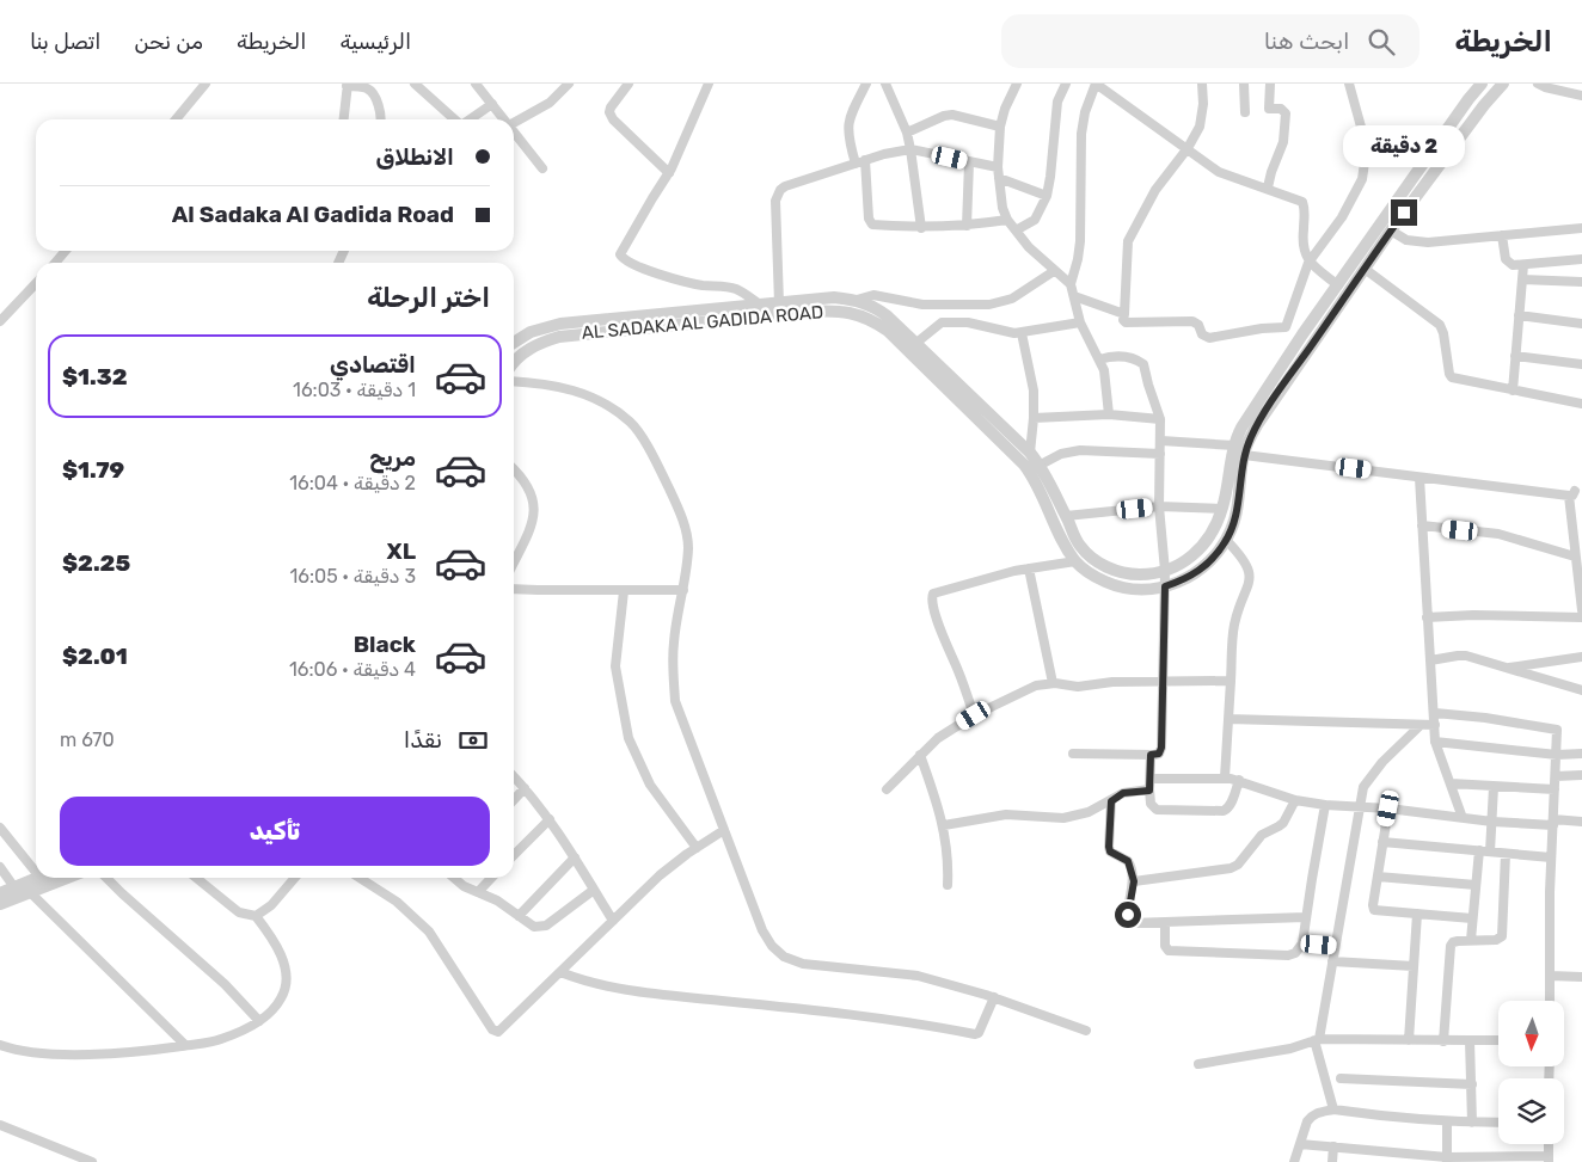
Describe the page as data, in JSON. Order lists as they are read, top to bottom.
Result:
{
  "streets": {
    "street": ["AL SADAKA AL GADIDA ROAD"]
  },
  "north": "bottom",
  "page": {
    "header": "الخريطة",
    "search": "ابحث هنا",
    "nav": [
      "الرئيسية",
      "الخريطة",
      "من نحن",
      "اتصل بنا"
    ],
    "banner": ["الانطلاق", "Al Sadaka Al Gadida Road"],
    "bubble": "2 دقيقة",
    "heading": "اختر الرحلة",
    "list": [
      {
        "name": "اقتصادي",
        "note": "1 دقيقة · 16:03",
        "value": "$1.32"
      },
      {
        "name": "مريح",
        "note": "2 دقيقة · 16:04",
        "value": "$1.79"
      },
      {
        "name": "XL",
        "note": "3 دقيقة · 16:05",
        "value": "$2.25"
      },
      {
        "name": "Black",
        "note": "4 دقيقة · 16:06",
        "value": "$2.01"
      }
    ],
    "pay": ["نقدًا", "670 m"],
    "buttons": "تأكيد"
  }
}
